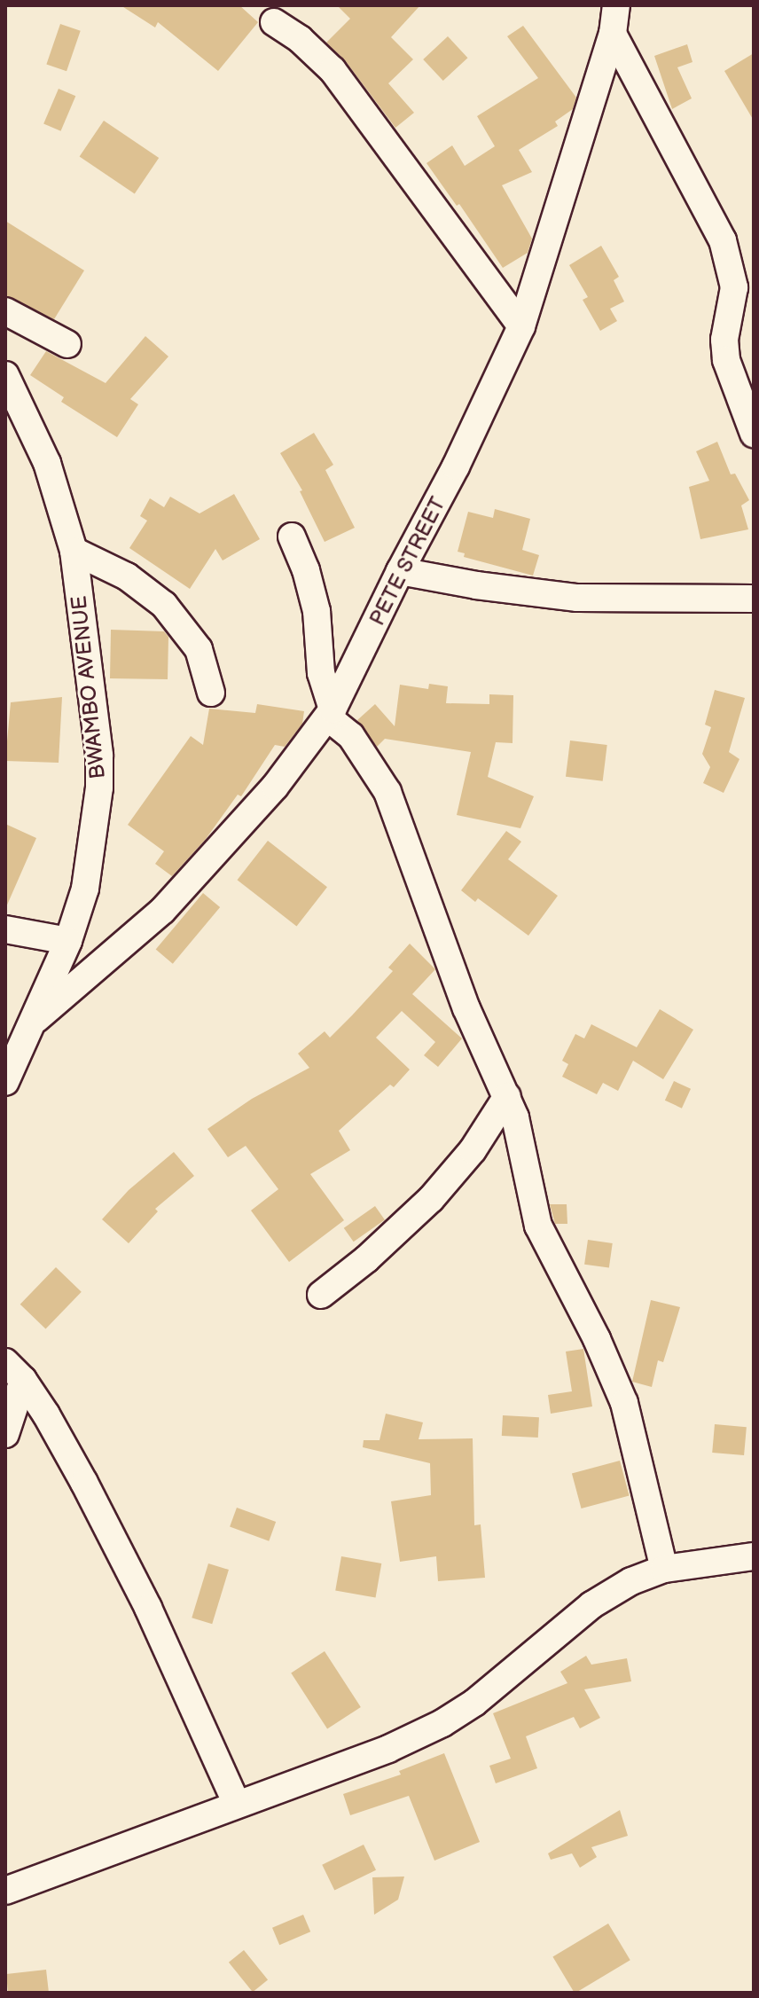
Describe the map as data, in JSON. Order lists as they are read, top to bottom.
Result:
{
  "streets": {
    "street": ["PETE STREET", "BWAMBO AVENUE"]
  },
  "crossings": [
    ["PETE STREET", "BWAMBO AVENUE"]
  ]
}
